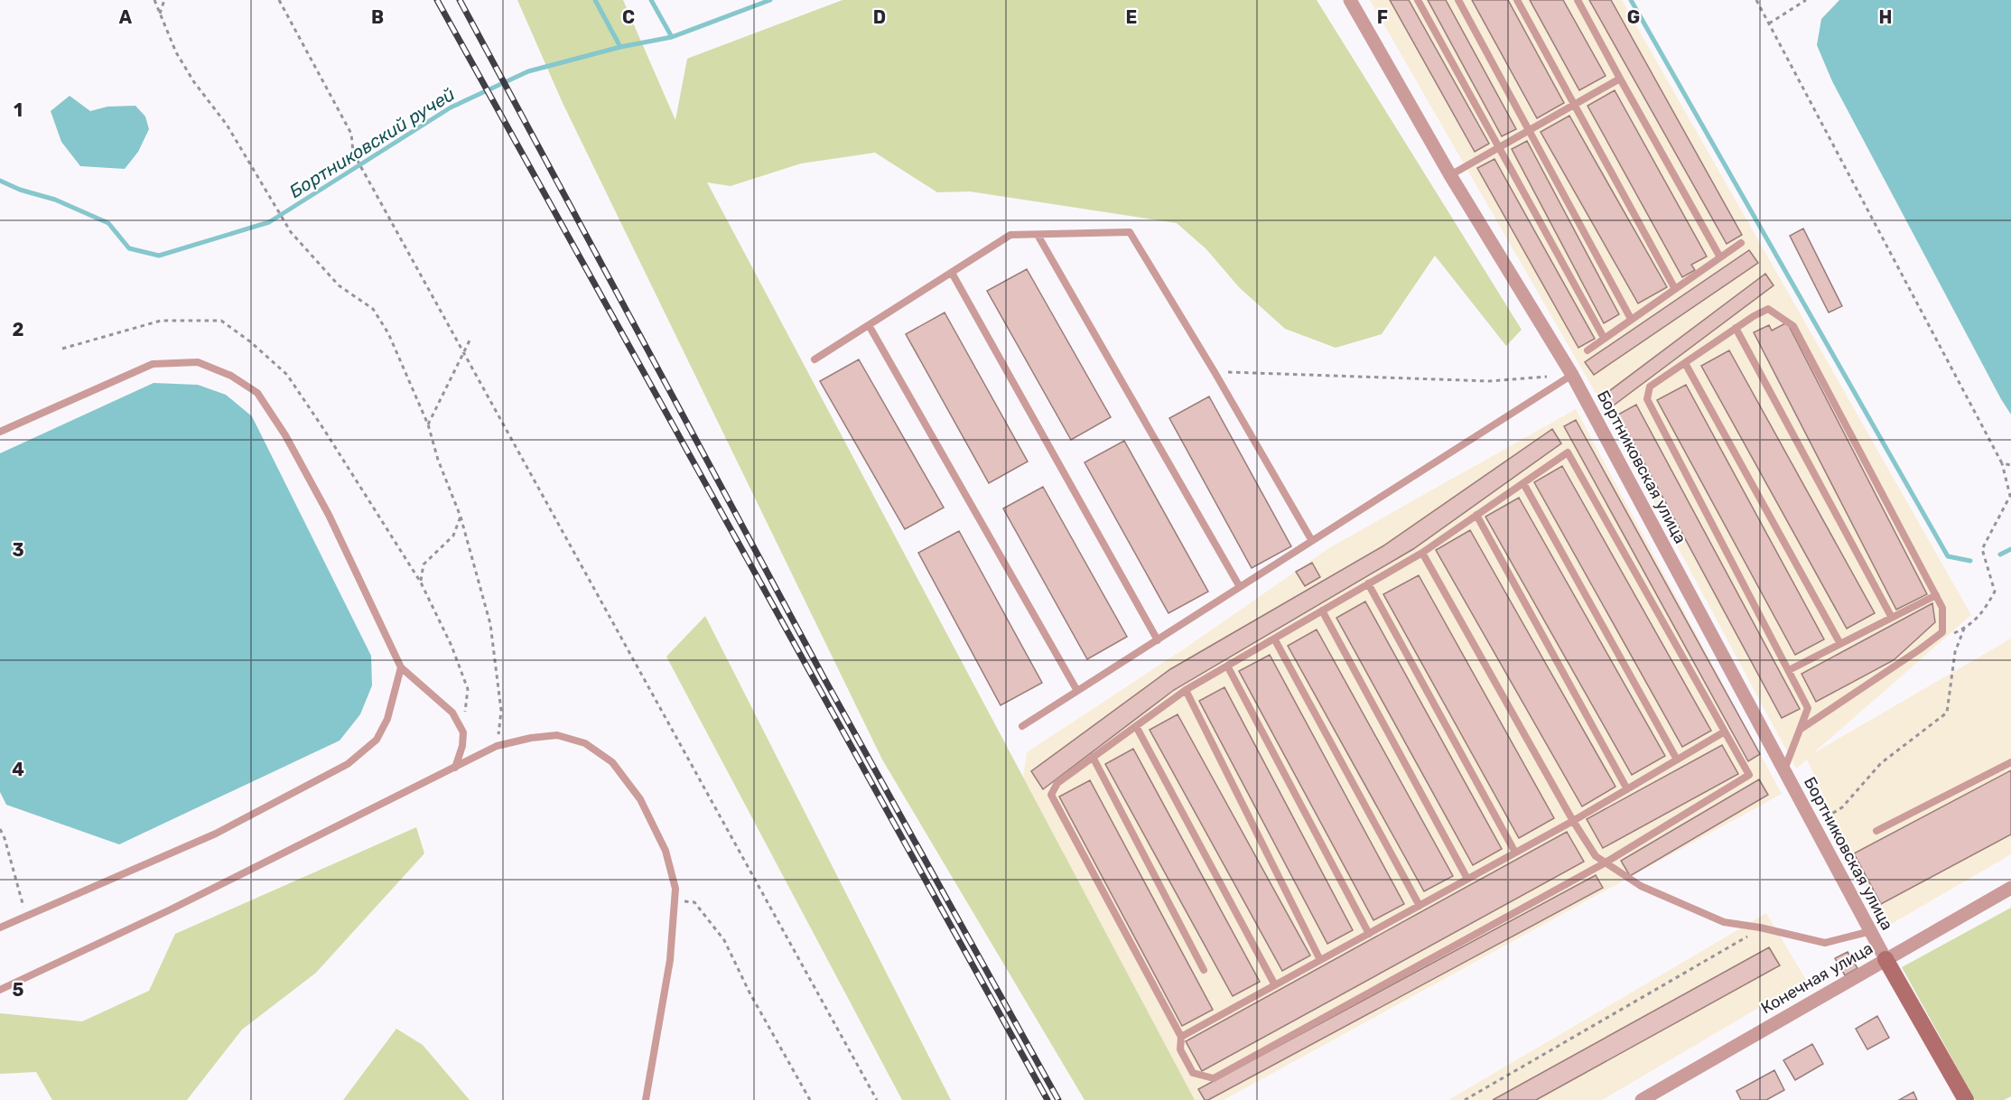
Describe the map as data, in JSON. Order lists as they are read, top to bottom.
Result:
{
  "streets": {
    "street": ["Бортниковская улица", "Конечная улица"]
  },
  "crossings": [
    ["Бортниковская улица", "Конечная улица"]
  ],
  "water": ["Бортниковский ручей"],
  "grid": {
    "columns": [
      "A",
      "B",
      "C",
      "D",
      "E",
      "F",
      "G",
      "H"
    ],
    "rows": [
      "1",
      "2",
      "3",
      "4",
      "5"
    ]
  }
}
